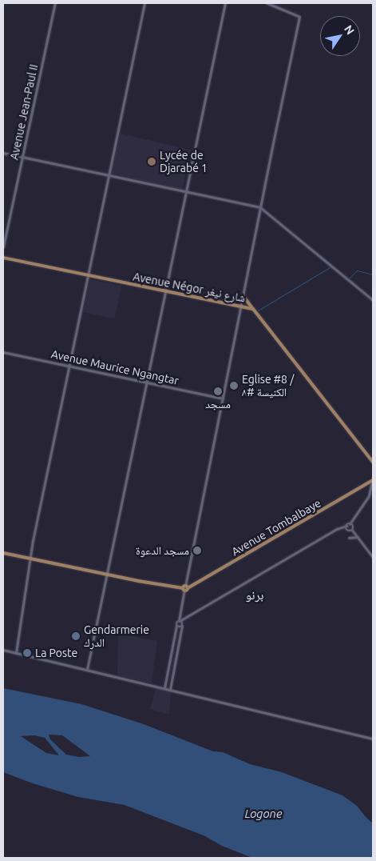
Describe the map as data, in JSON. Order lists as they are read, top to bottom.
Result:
{
  "streets": {
    "main road": ["Avenue Négor شارع نيغر", "Avenue Tombalbaye"],
    "street": ["Avenue Jean-Paul II", "Avenue Maurice Ngangtar"]
  },
  "districts": ["برنو"],
  "water": ["Logone"],
  "places": [
    "Lycée de Djarabé 1",
    "Eglise #8 / الكنيسة #٨",
    "مسجد",
    "مسجد الدعوة",
    "Gendarmerie الدرك",
    "La Poste"
  ],
  "north": "top right"
}
